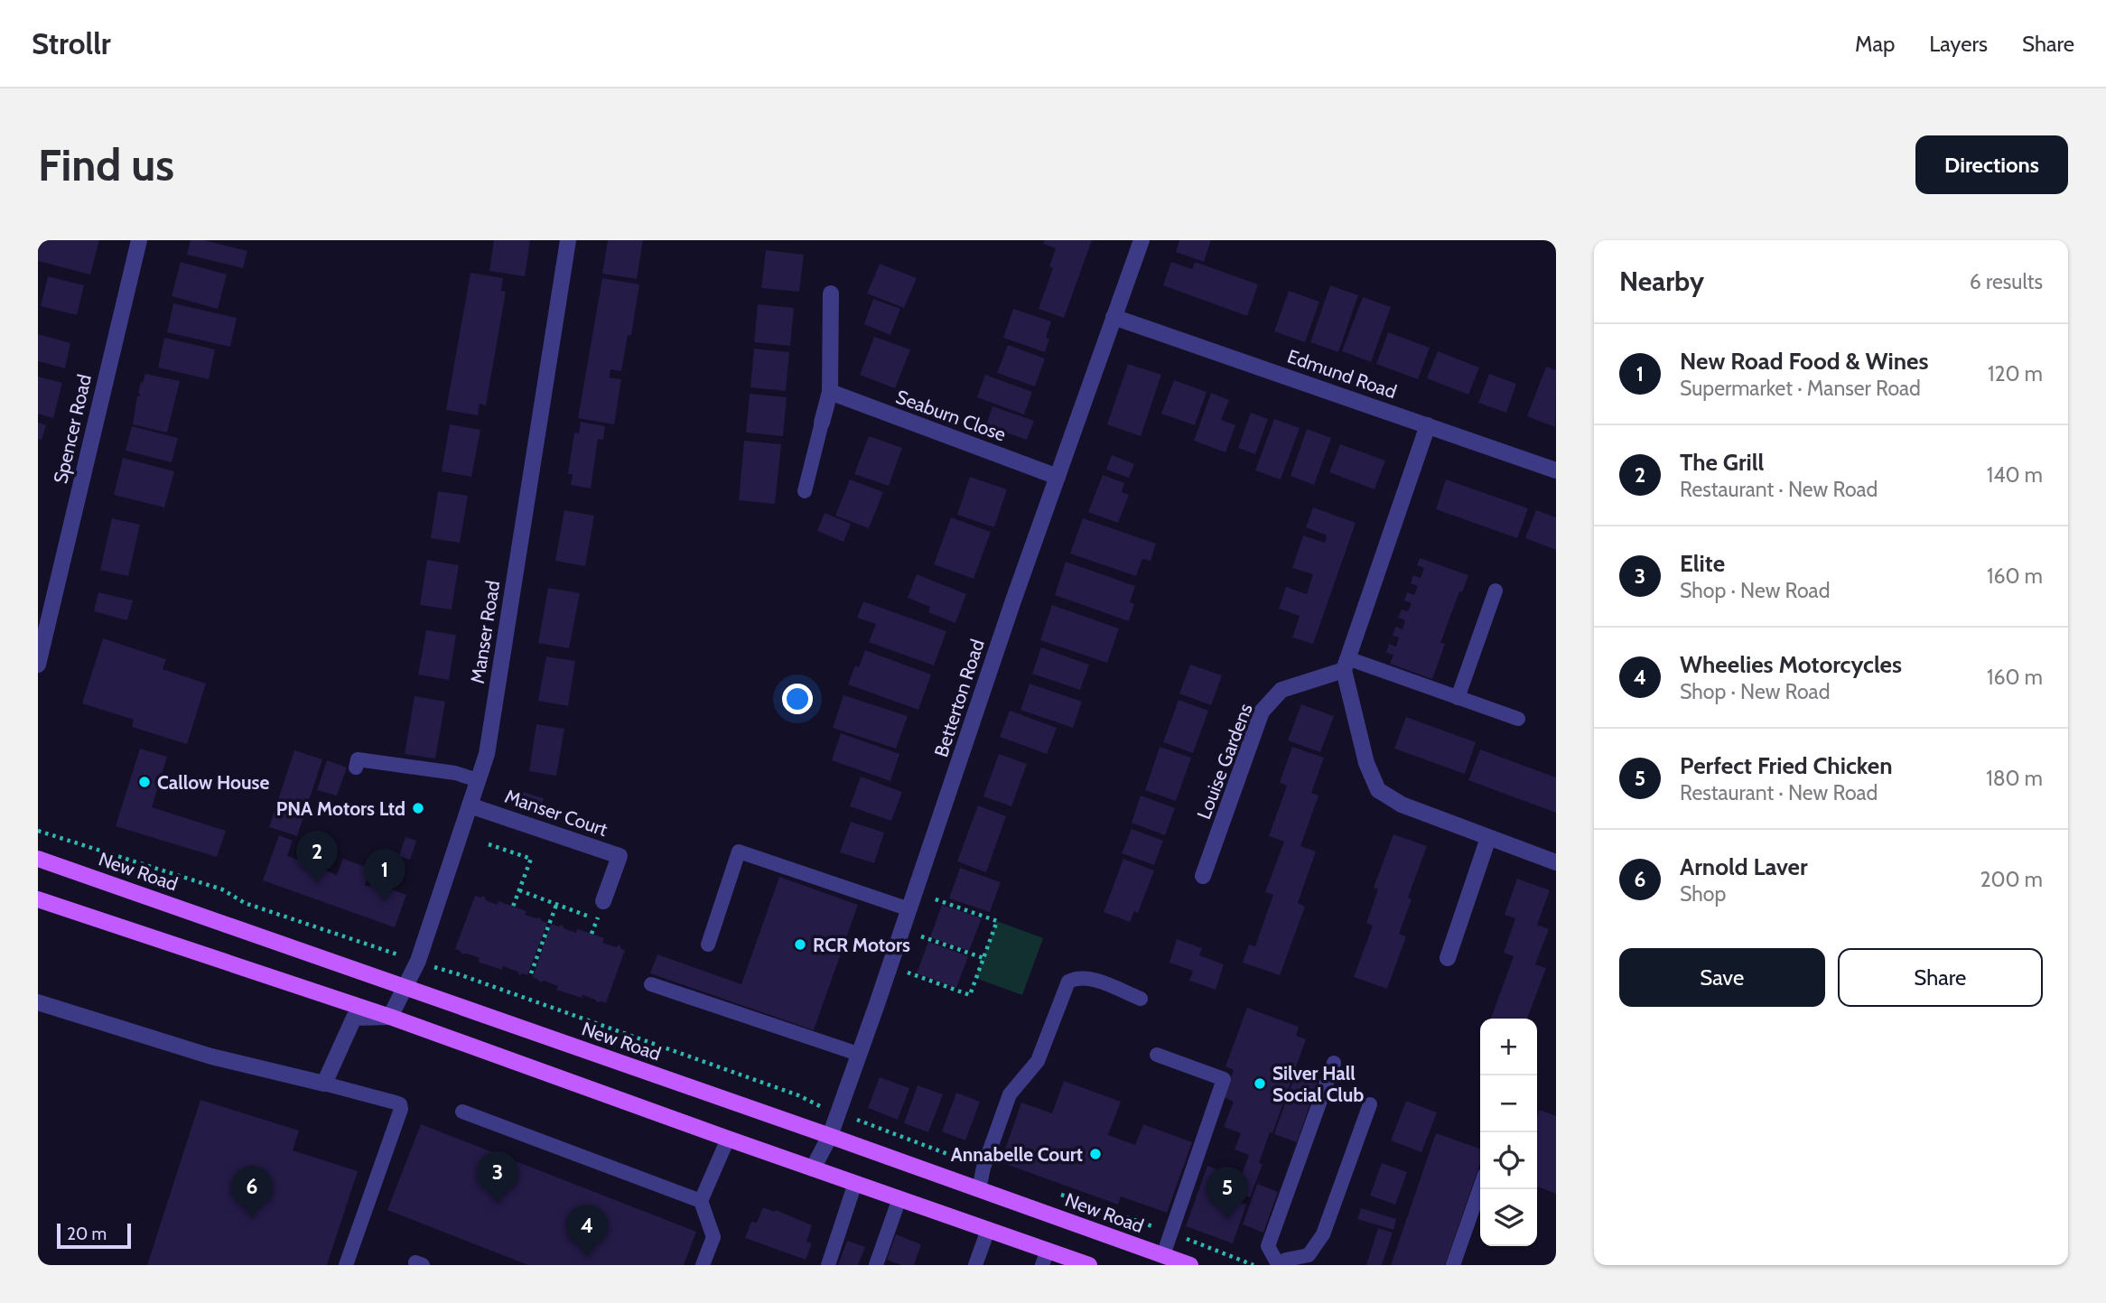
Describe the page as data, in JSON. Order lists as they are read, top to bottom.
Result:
{
  "streets": {
    "main road": ["New Road"],
    "street": [
      "Edmund Road",
      "Seaburn Close",
      "Spencer Road",
      "Manser Road",
      "Betterton Road",
      "Louise Gardens",
      "Manser Court"
    ]
  },
  "crossings": [
    ["Edmund Road", "Betterton Road"],
    ["Seaburn Close", "Betterton Road"],
    ["Manser Road", "Manser Court"],
    ["Manser Road", "New Road"],
    ["Betterton Road", "New Road"]
  ],
  "places": [
    "Callow House",
    "PNA Motors Ltd",
    "RCR Motors",
    "Silver Hall Social Club",
    "Annabelle Court"
  ],
  "scale_bar": "20 m",
  "page": {
    "header": "Strollr",
    "nav": ["Map", "Layers", "Share"],
    "buttons": [
      "Directions",
      ["Save", "Share"]
    ],
    "title": "Find us",
    "heading": ["Nearby", "6 results"],
    "list": [
      {
        "mark": "1",
        "name": "New Road Food & Wines",
        "note": "Supermarket · Manser Road",
        "value": "120 m"
      },
      {
        "mark": "2",
        "name": "The Grill",
        "note": "Restaurant · New Road",
        "value": "140 m"
      },
      {
        "mark": "3",
        "name": "Elite",
        "note": "Shop · New Road",
        "value": "160 m"
      },
      {
        "mark": "4",
        "name": "Wheelies Motorcycles",
        "note": "Shop · New Road",
        "value": "160 m"
      },
      {
        "mark": "5",
        "name": "Perfect Fried Chicken",
        "note": "Restaurant · New Road",
        "value": "180 m"
      },
      {
        "mark": "6",
        "name": "Arnold Laver",
        "note": "Shop",
        "value": "200 m"
      }
    ],
    "pins": [
      "2",
      "1",
      "3",
      "6",
      "5",
      "4"
    ],
    "map_buttons": ["+", "−"],
    "scale": "20 m"
  }
}
